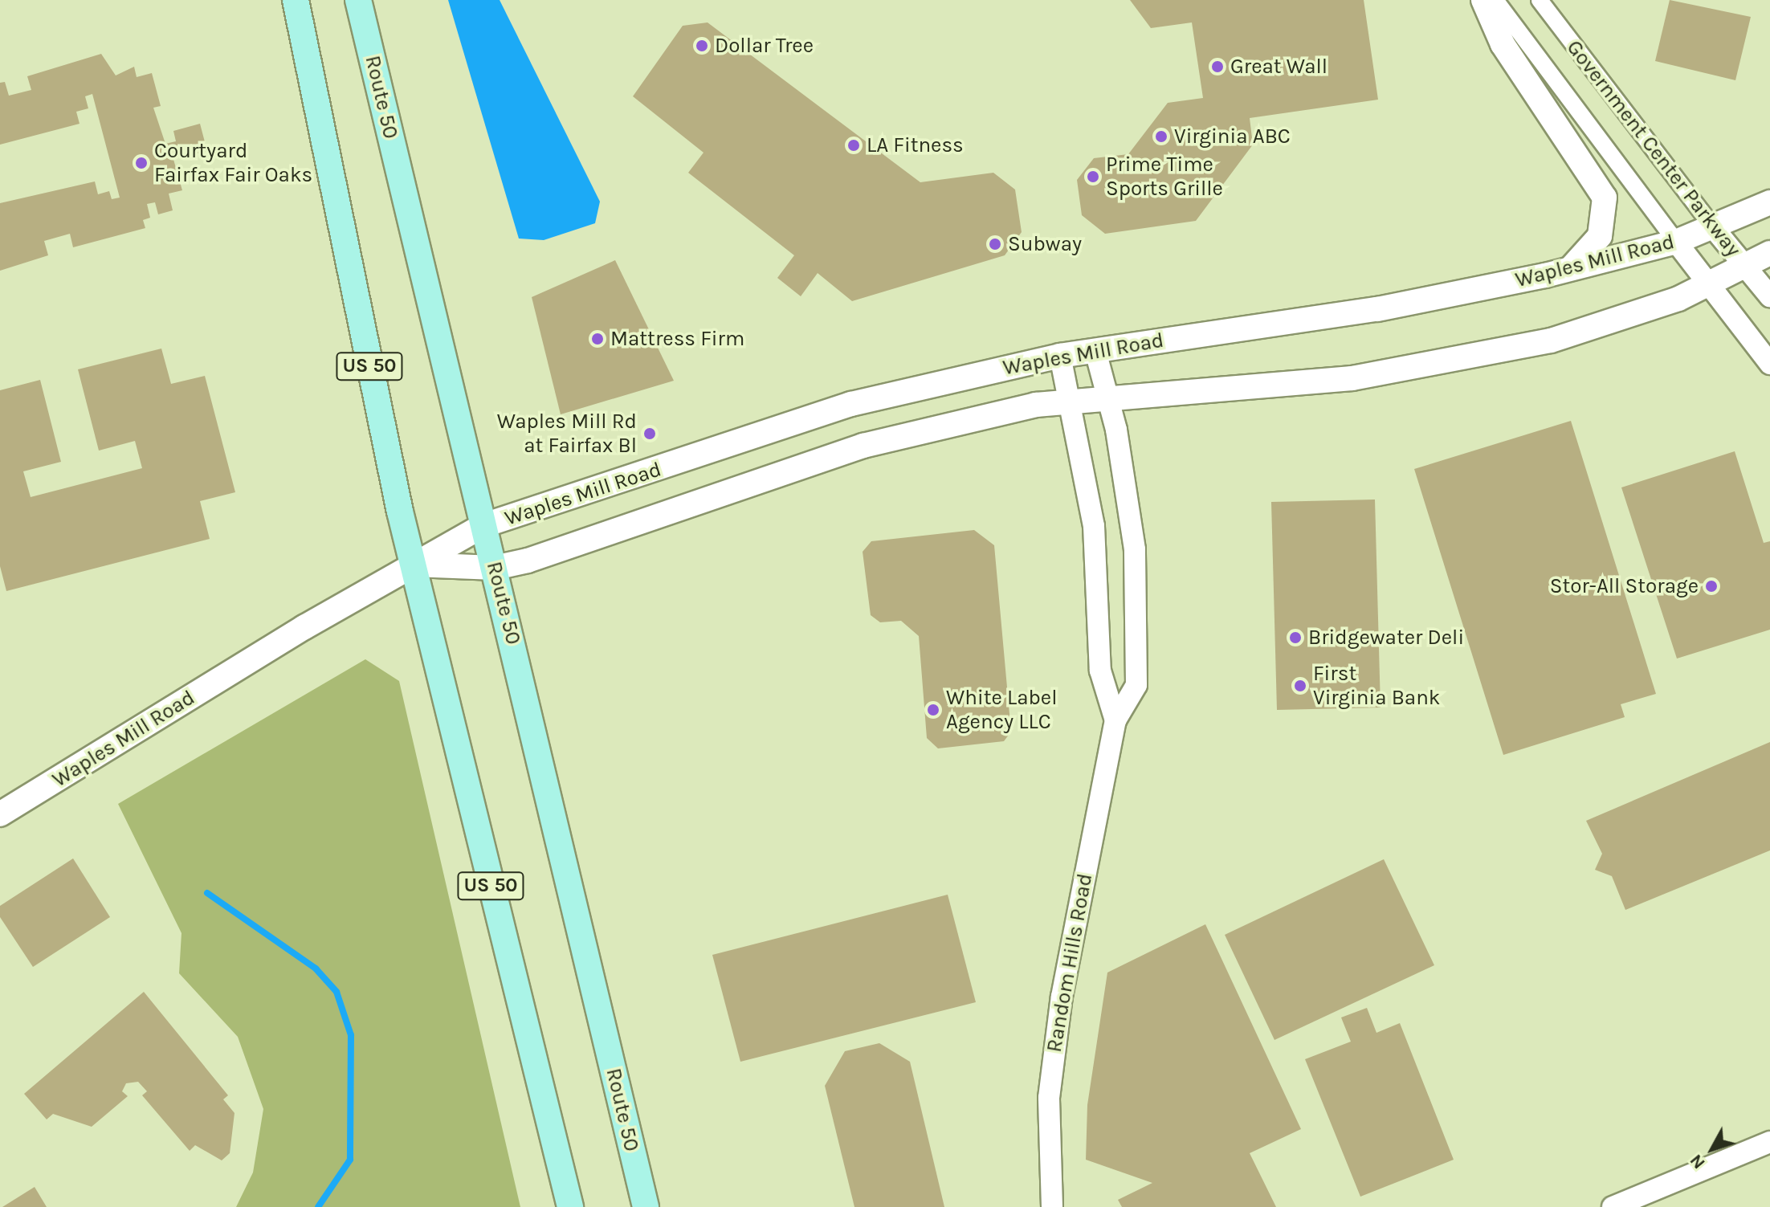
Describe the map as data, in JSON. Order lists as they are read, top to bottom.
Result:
{
  "streets": {
    "main road": ["Route 50", "Waples Mill Road", "US 50"],
    "street": ["Government Center Parkway", "Random Hills Road"]
  },
  "crossings": [
    ["Route 50", "Waples Mill Road"],
    ["Government Center Parkway", "Waples Mill Road"],
    ["Waples Mill Road", "US 50"],
    ["Waples Mill Road", "Random Hills Road"]
  ],
  "places": [
    "Dollar Tree",
    "Great Wall",
    "Virginia ABC",
    "LA Fitness",
    "Courtyard Fairfax Fair Oaks",
    "Prime Time Sports Grille",
    "Subway",
    "Mattress Firm",
    "Waples Mill Rd at Fairfax Bl",
    "Stor-All Storage",
    "Bridgewater Deli",
    "First Virginia Bank",
    "White Label Agency LLC"
  ],
  "north": "bottom left"
}
